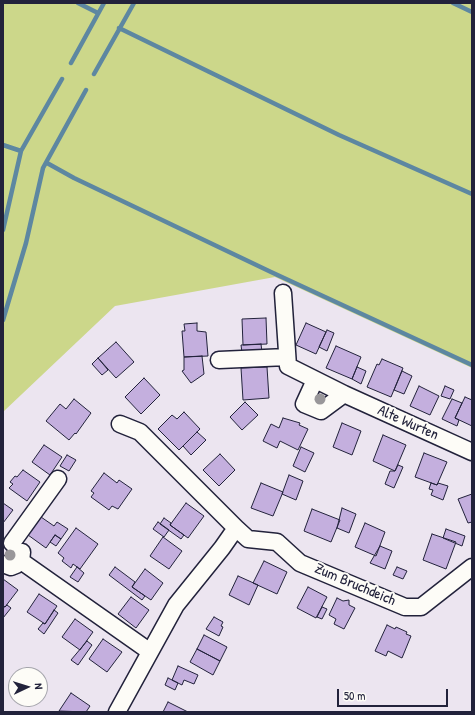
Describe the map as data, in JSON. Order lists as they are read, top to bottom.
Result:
{
  "streets": {
    "street": ["Alte Wurten", "Zum Bruchdeich"]
  },
  "scale_bar": "50 m",
  "north": "right"
}
